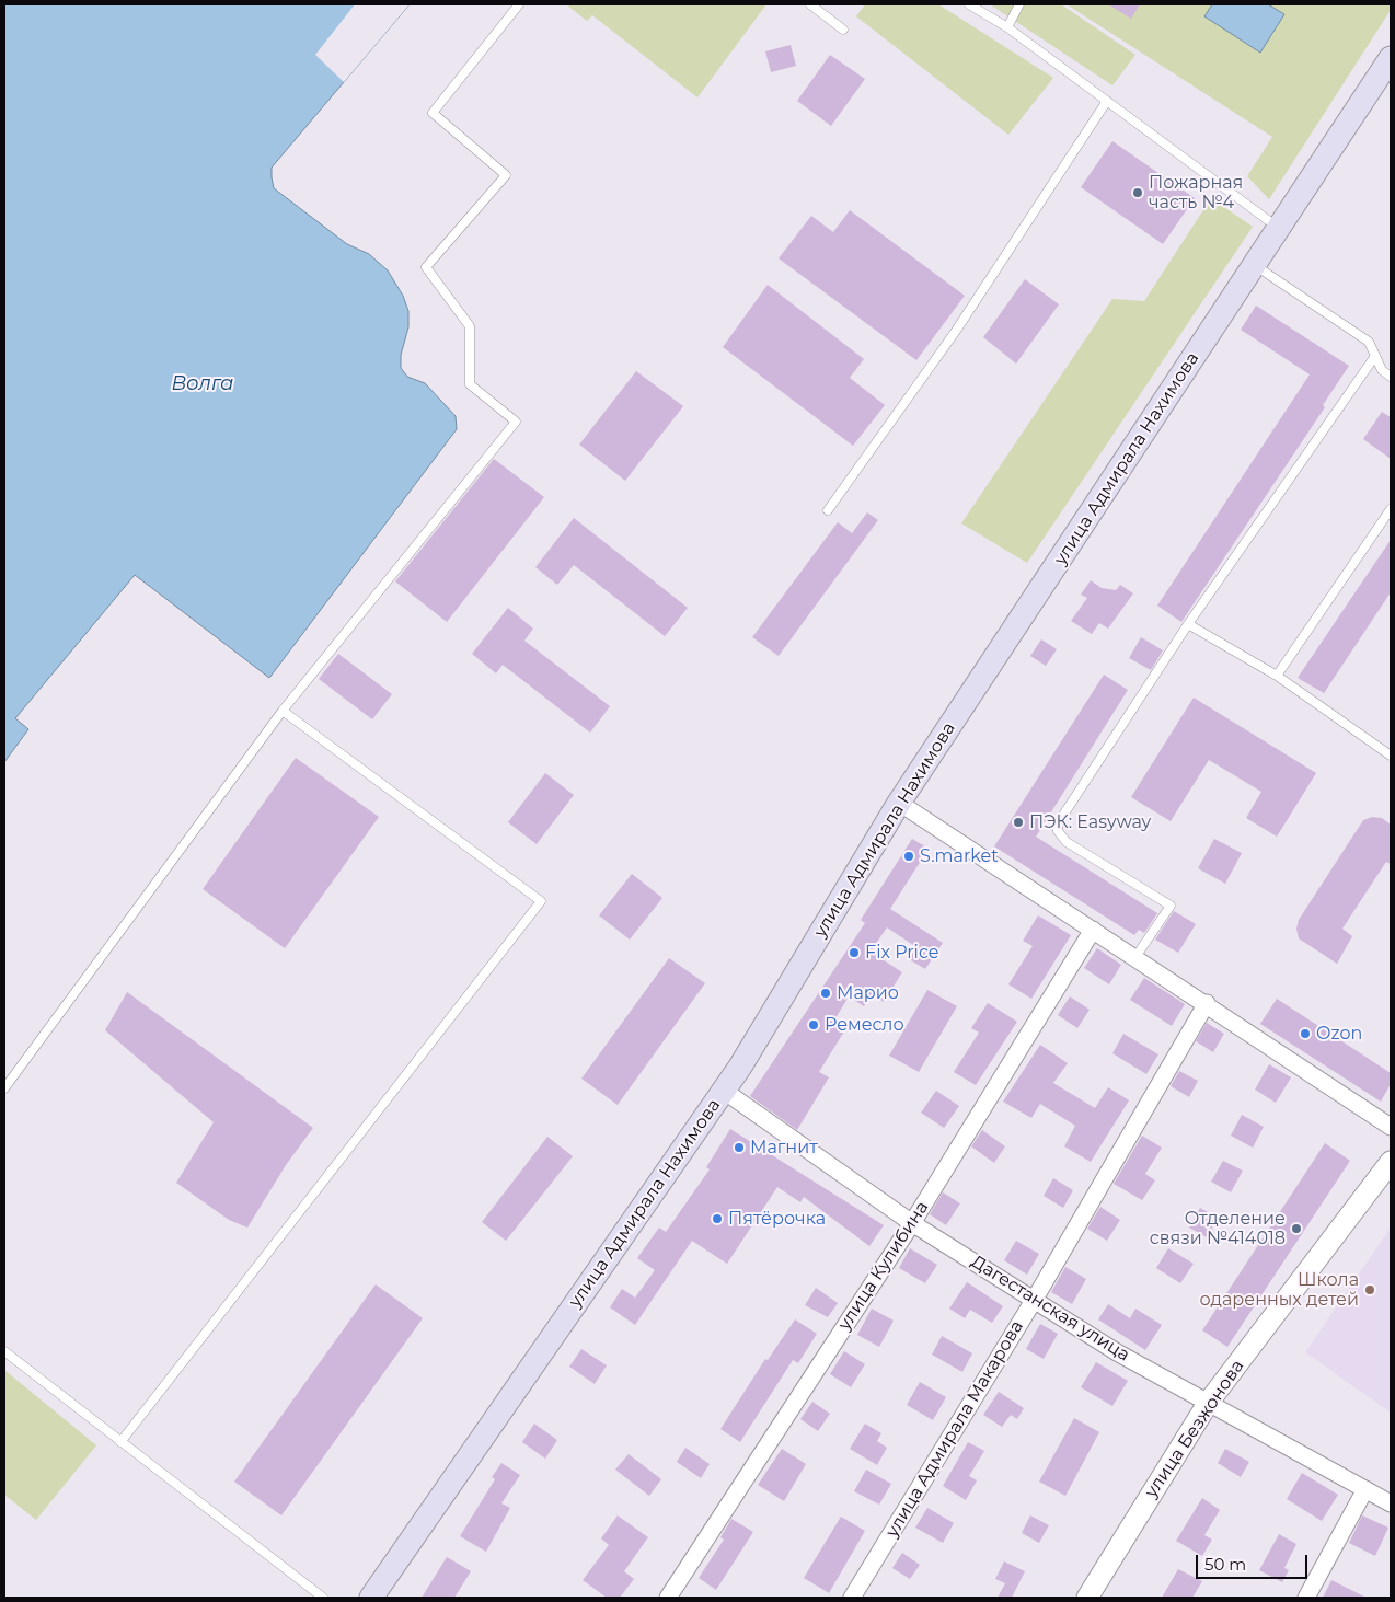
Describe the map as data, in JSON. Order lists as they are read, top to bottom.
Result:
{
  "streets": {
    "main road": ["улица Адмирала Нахимова"],
    "street": [
      "улица Кулибина",
      "Дагестанская улица",
      "улица Адмирала Макарова",
      "улица Безжонова"
    ]
  },
  "crossings": [
    ["улица Адмирала Нахимова", "Дагестанская улица"],
    ["улица Кулибина", "Дагестанская улица"],
    ["Дагестанская улица", "улица Адмирала Макарова"],
    ["Дагестанская улица", "улица Безжонова"]
  ],
  "water": ["Волга"],
  "places": [
    "Пожарная часть №4",
    "ПЭК: Easyway",
    "S.market",
    "Fix Price",
    "Марио",
    "Ремесло",
    "Ozon",
    "Магнит",
    "Пятёрочка",
    "Отделение связи №414018",
    "Школа одаренных детей"
  ],
  "scale_bar": "50 m"
}
